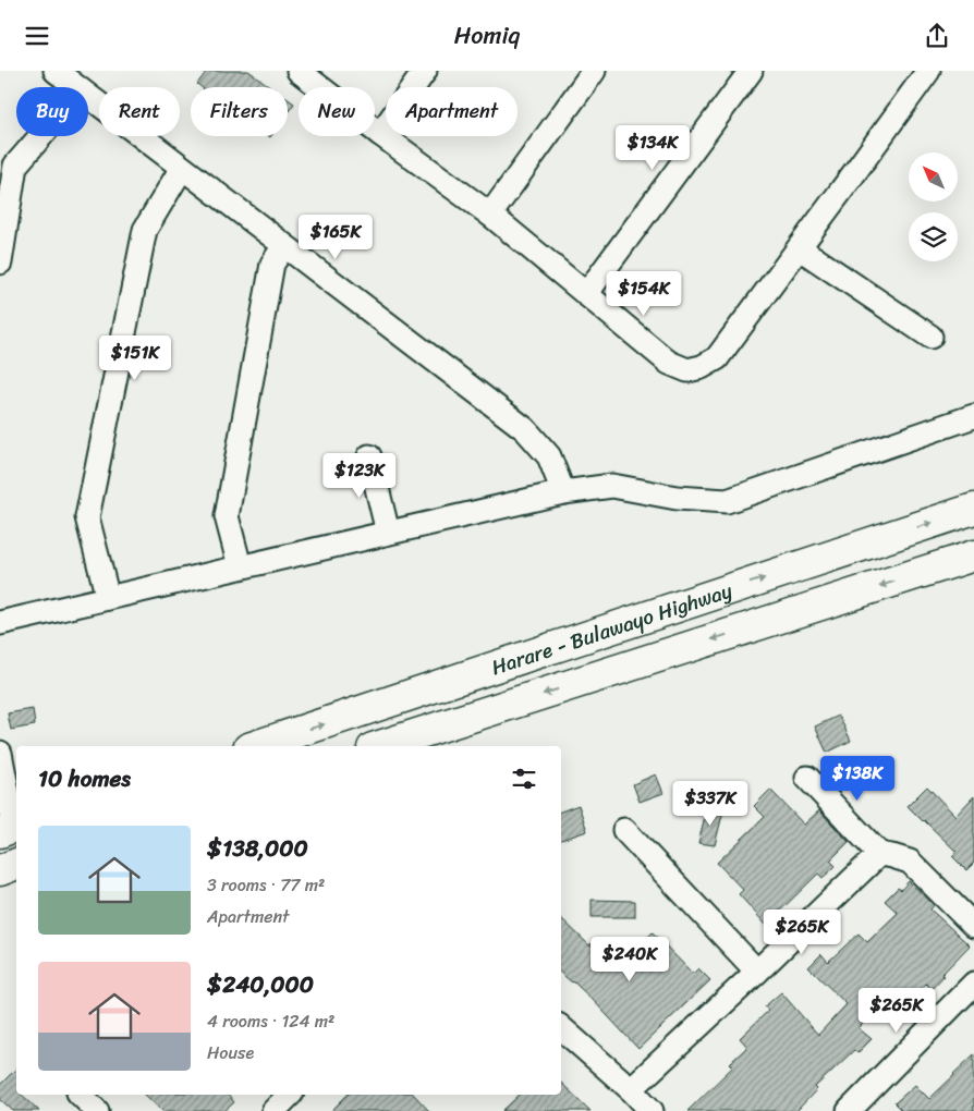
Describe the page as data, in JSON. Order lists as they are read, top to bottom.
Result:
{
  "streets": {
    "highway": ["Harare - Bulawayo Highway"]
  },
  "north": "top left",
  "page": {
    "header": "Homiq",
    "chip": [
      "Buy",
      "Rent",
      "Filters",
      "New",
      "Apartment"
    ],
    "price": [
      "$134K",
      "$165K",
      "$154K",
      "$151K",
      "$123K",
      "$138K",
      "$337K",
      "$265K",
      "$240K",
      "$265K"
    ],
    "heading": "10 homes",
    "list": [
      {
        "name": "$138,000",
        "note": "3 rooms · 77 m² · Apartment"
      },
      {
        "name": "$240,000",
        "note": "4 rooms · 124 m² · House"
      }
    ]
  }
}
